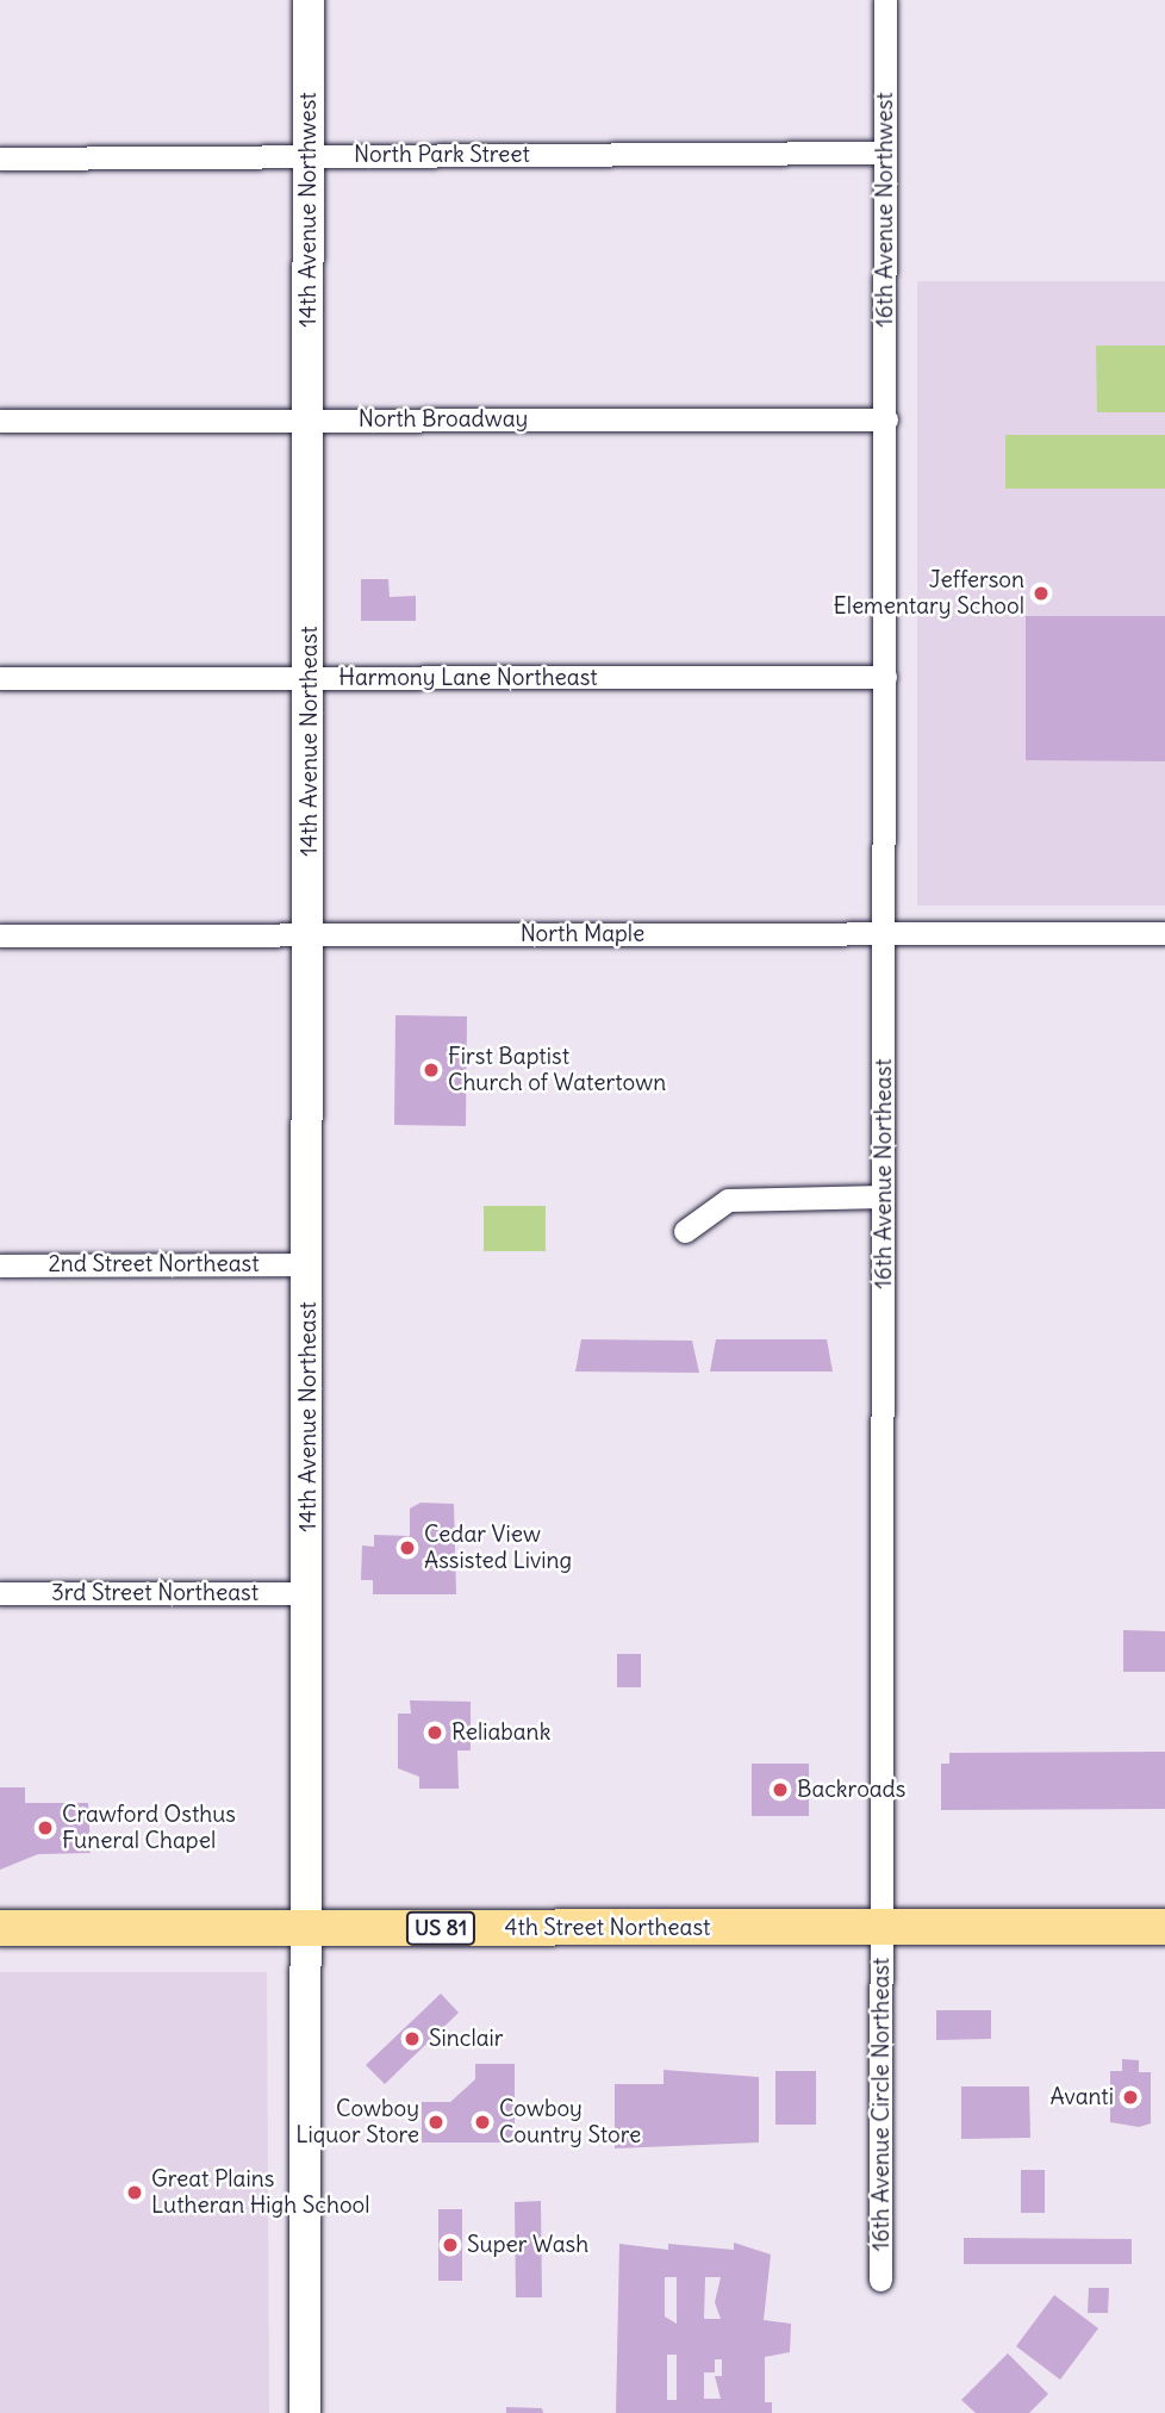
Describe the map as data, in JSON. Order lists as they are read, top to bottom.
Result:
{
  "streets": {
    "main road": [
      "14th Avenue Northwest",
      "14th Avenue Northeast",
      "US 81",
      "4th Street Northeast"
    ],
    "street": [
      "North Park Street",
      "16th Avenue Northwest",
      "North Broadway",
      "Harmony Lane Northeast",
      "North Maple",
      "16th Avenue Northeast",
      "2nd Street Northeast",
      "3rd Street Northeast",
      "16th Avenue Circle Northeast"
    ]
  },
  "crossings": [
    ["North Park Street", "14th Avenue Northwest"],
    ["North Park Street", "16th Avenue Northwest"],
    ["14th Avenue Northwest", "North Broadway"],
    ["14th Avenue Northwest", "14th Avenue Northeast"],
    ["16th Avenue Northwest", "North Broadway"],
    ["16th Avenue Northwest", "16th Avenue Northeast"],
    ["North Broadway", "14th Avenue Northeast"],
    ["North Broadway", "16th Avenue Northeast"],
    ["Harmony Lane Northeast", "14th Avenue Northeast"],
    ["Harmony Lane Northeast", "16th Avenue Northeast"],
    ["14th Avenue Northeast", "North Maple"],
    ["14th Avenue Northeast", "2nd Street Northeast"],
    ["14th Avenue Northeast", "3rd Street Northeast"],
    ["14th Avenue Northeast", "4th Street Northeast"],
    ["North Maple", "16th Avenue Northeast"],
    ["16th Avenue Northeast", "4th Street Northeast"],
    ["16th Avenue Northeast", "16th Avenue Circle Northeast"],
    ["4th Street Northeast", "16th Avenue Circle Northeast"]
  ],
  "places": [
    "Jefferson Elementary School",
    "First Baptist Church of Watertown",
    "Cedar View Assisted Living",
    "Reliabank",
    "Backroads",
    "Crawford Osthus Funeral Chapel",
    "Sinclair",
    "Avanti",
    "Cowboy Liquor Store",
    "Cowboy Country Store",
    "Great Plains Lutheran High School",
    "Super Wash"
  ]
}
